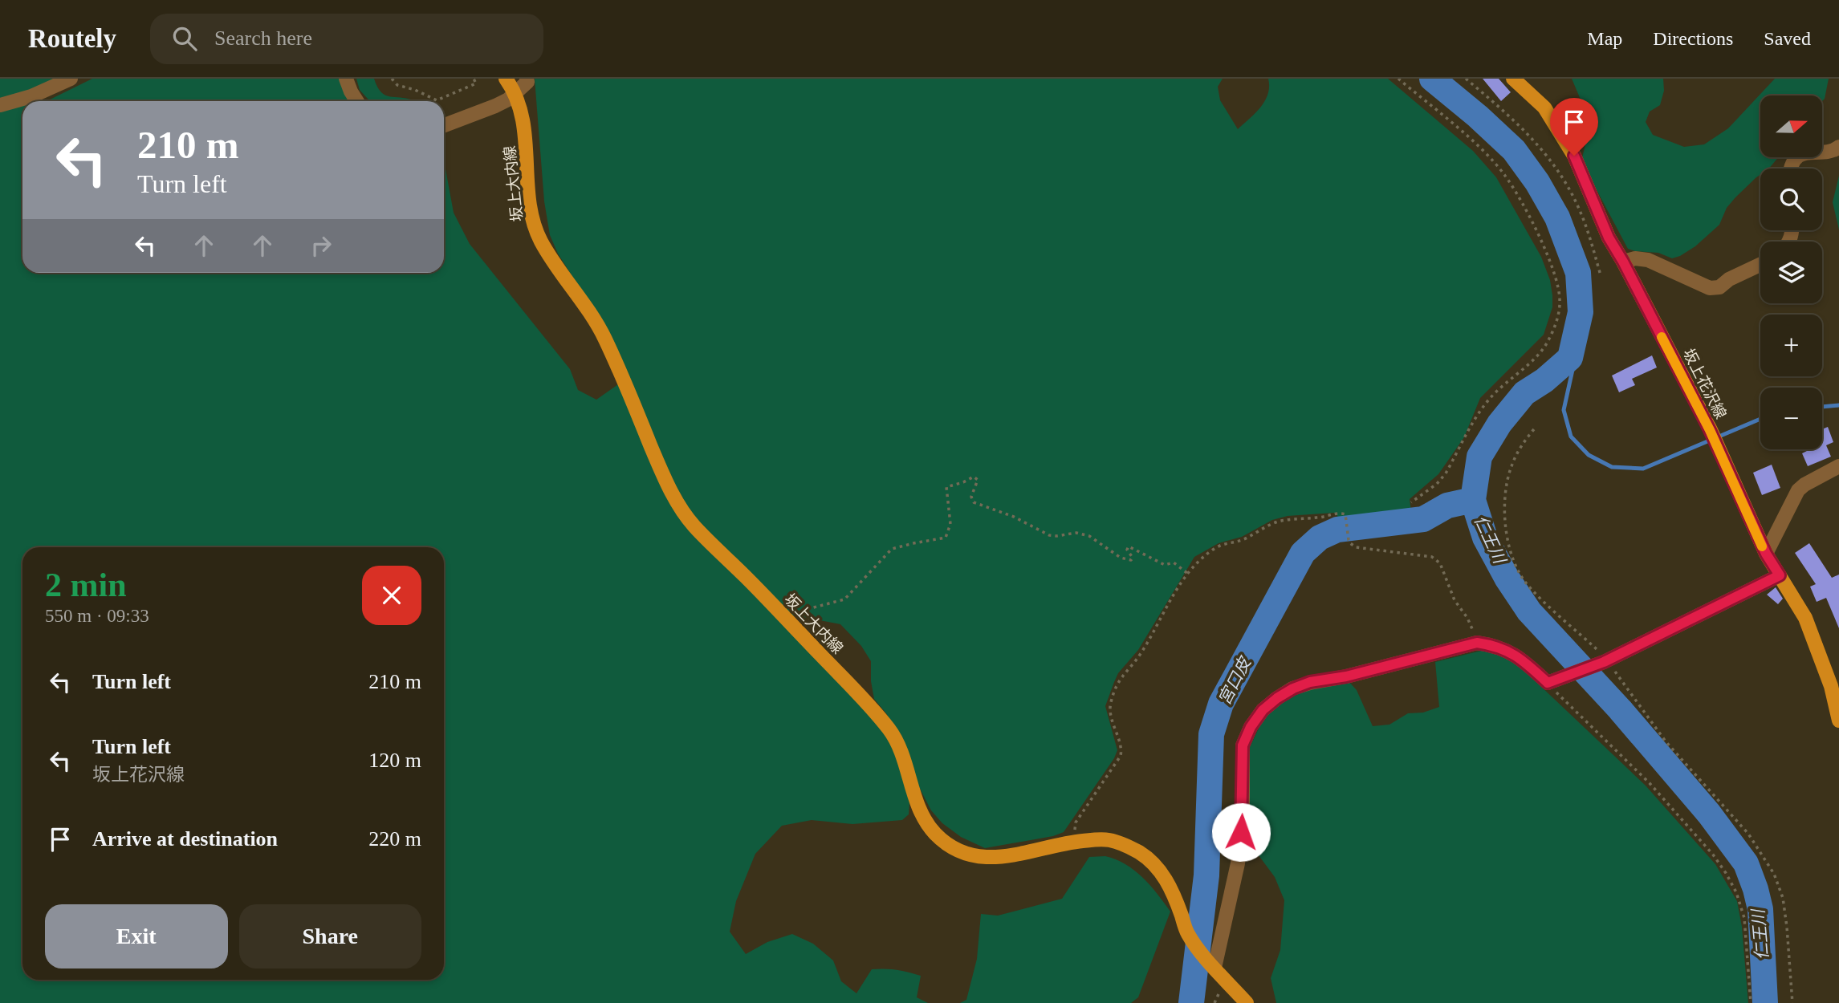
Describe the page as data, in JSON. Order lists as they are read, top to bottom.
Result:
{
  "streets": {
    "main road": ["坂上大内線", "坂上花沢線"]
  },
  "water": ["仁王川", "宮口皮"],
  "north": "right",
  "page": {
    "header": "Routely",
    "search": "Search here",
    "nav": ["Map", "Directions", "Saved"],
    "map_buttons": ["+", "−"],
    "turn": ["210 m", "Turn left"],
    "heading": ["2 min", "550 m · 09:33"],
    "list": [
      {
        "name": "Turn left",
        "value": "210 m"
      },
      {
        "name": "Turn left",
        "note": "坂上花沢線",
        "value": "120 m"
      },
      {
        "name": "Arrive at destination",
        "value": "220 m"
      }
    ],
    "buttons": ["Exit", "Share"]
  }
}
